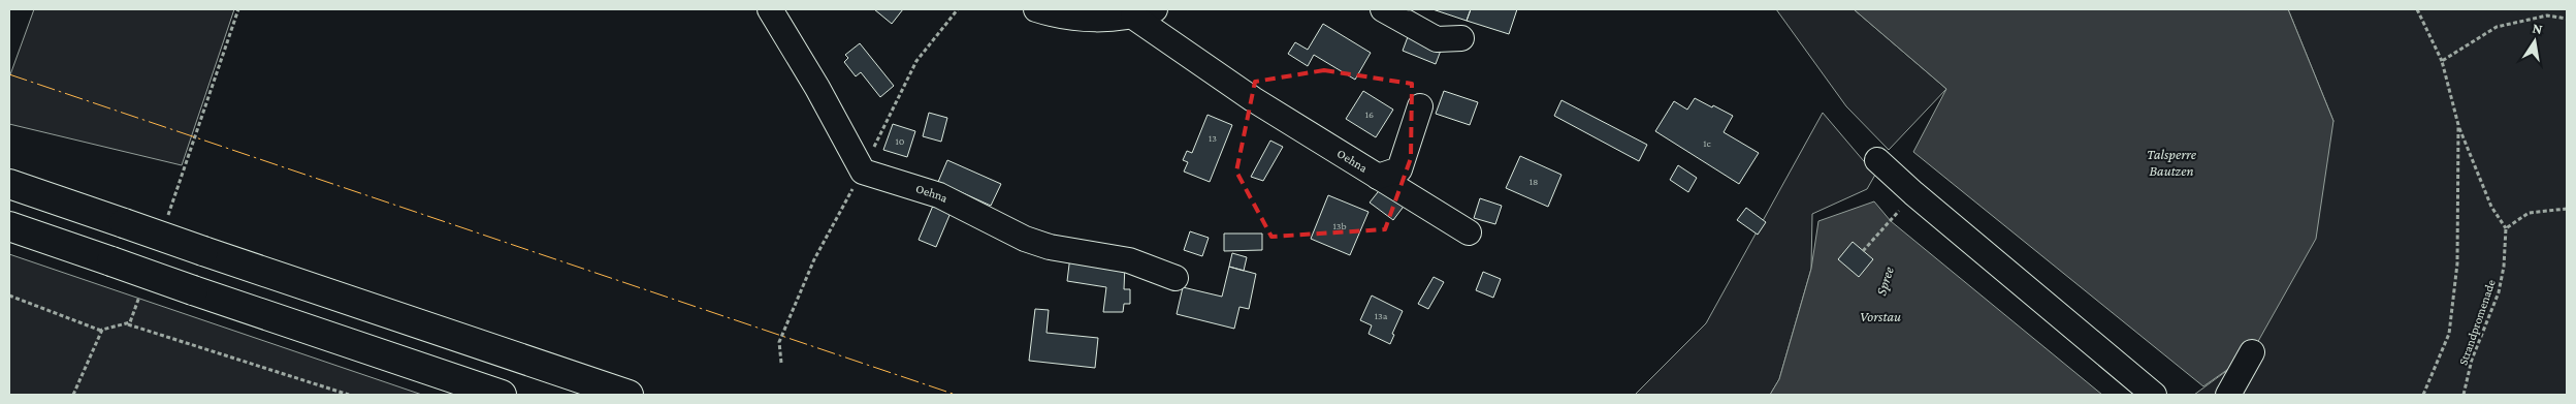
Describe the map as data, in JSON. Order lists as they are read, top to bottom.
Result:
{
  "streets": {
    "street": ["Oehna"],
    "path": ["Strandpromenade"]
  },
  "water": ["Talsperre Bautzen", "Spree", "Vorstau"],
  "house_numbers": [
    "16",
    "13",
    "10",
    "1c",
    "18",
    "13b",
    "13a"
  ],
  "north": "top"
}
